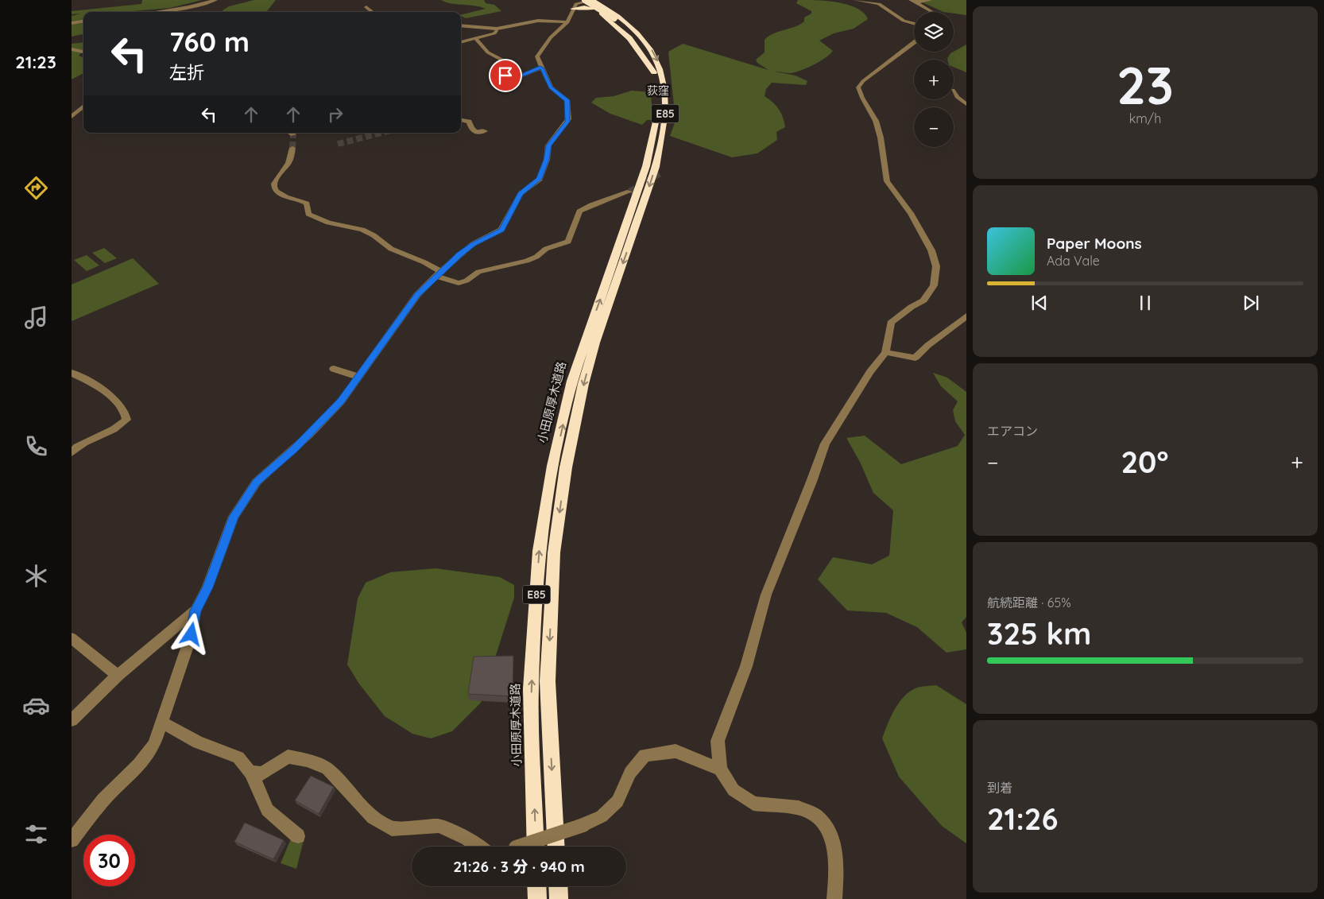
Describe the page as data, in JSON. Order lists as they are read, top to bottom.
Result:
{
  "streets": {
    "highway": ["E85", "小田原厚木道路"]
  },
  "districts": ["荻窪"],
  "page": {
    "tabs": "21:23",
    "tile": [
      ["23", "km/h"],
      "エアコン",
      ["航続距離 · 65%", "325 km"],
      ["到着", "21:26"]
    ],
    "map_buttons": ["+", "−"],
    "turn": ["760 m", "左折"],
    "song": ["Paper Moons", "Ada Vale"],
    "heat": ["−", "20°", "+"],
    "limit": "30",
    "trip": "21:26 · 3 分 · 940 m"
  }
}
